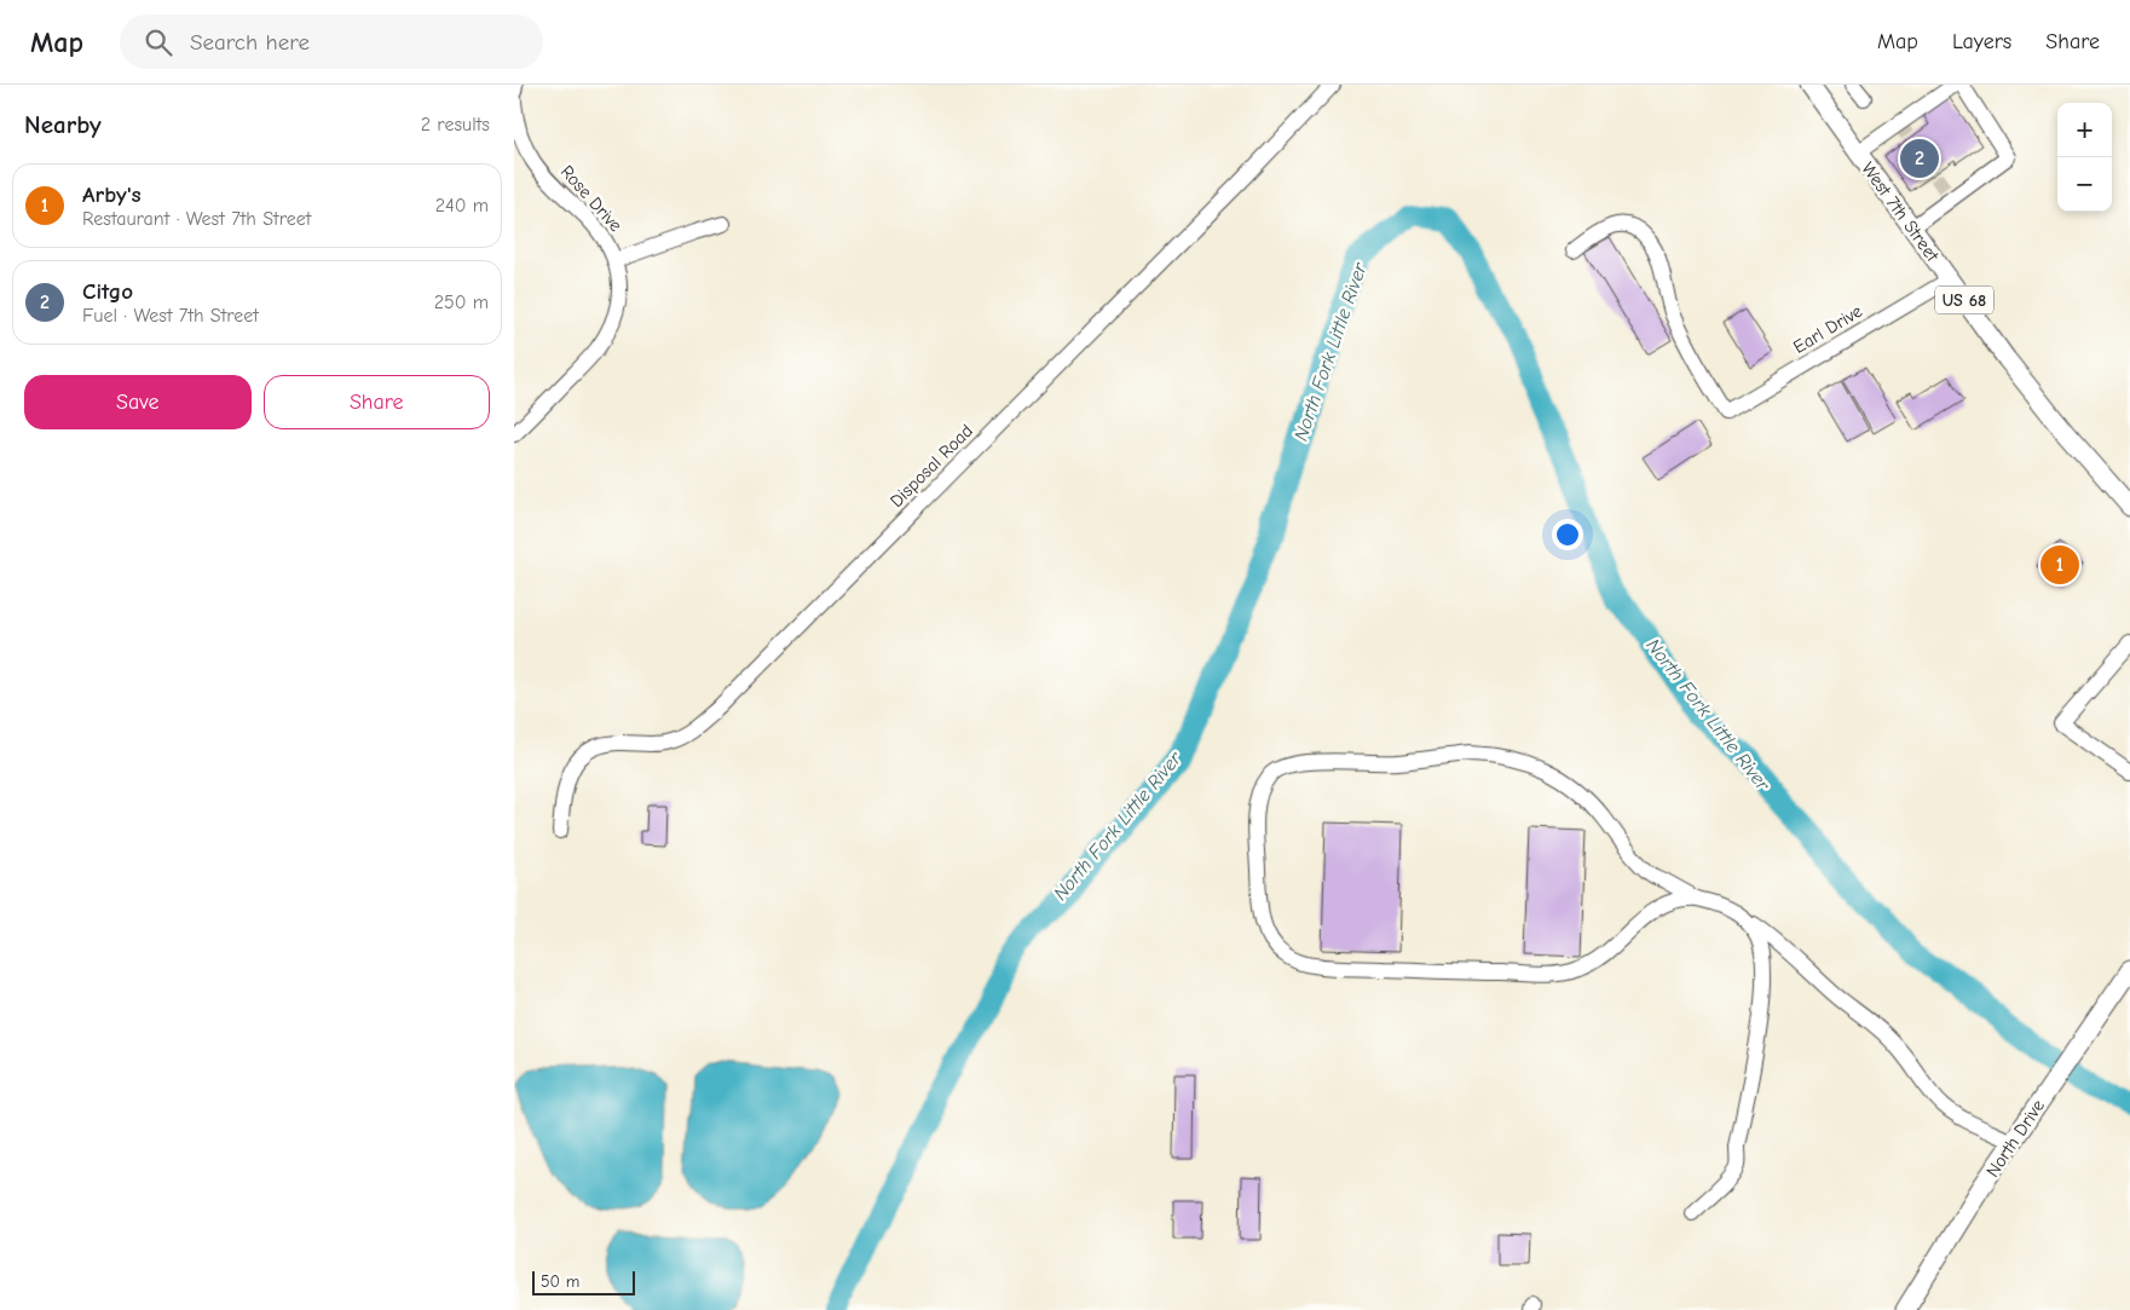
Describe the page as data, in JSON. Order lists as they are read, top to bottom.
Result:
{
  "streets": {
    "main road": ["West 7th Street", "US 68", "North Drive"],
    "street": ["Rose Drive", "Earl Drive", "Disposal Road"]
  },
  "crossings": [
    ["West 7th Street", "Earl Drive"]
  ],
  "water": ["North Fork Little River"],
  "scale_bar": "50 m",
  "page": {
    "header": "Map",
    "search": "Search here",
    "nav": ["Map", "Layers", "Share"],
    "heading": ["Nearby", "2 results"],
    "map_buttons": ["+", "−"],
    "pins": ["2", "1"],
    "list": [
      {
        "mark": "1",
        "name": "Arby's",
        "note": "Restaurant · West 7th Street",
        "value": "240 m"
      },
      {
        "mark": "2",
        "name": "Citgo",
        "note": "Fuel · West 7th Street",
        "value": "250 m"
      }
    ],
    "buttons": ["Save", "Share"],
    "scale": "50 m"
  }
}
